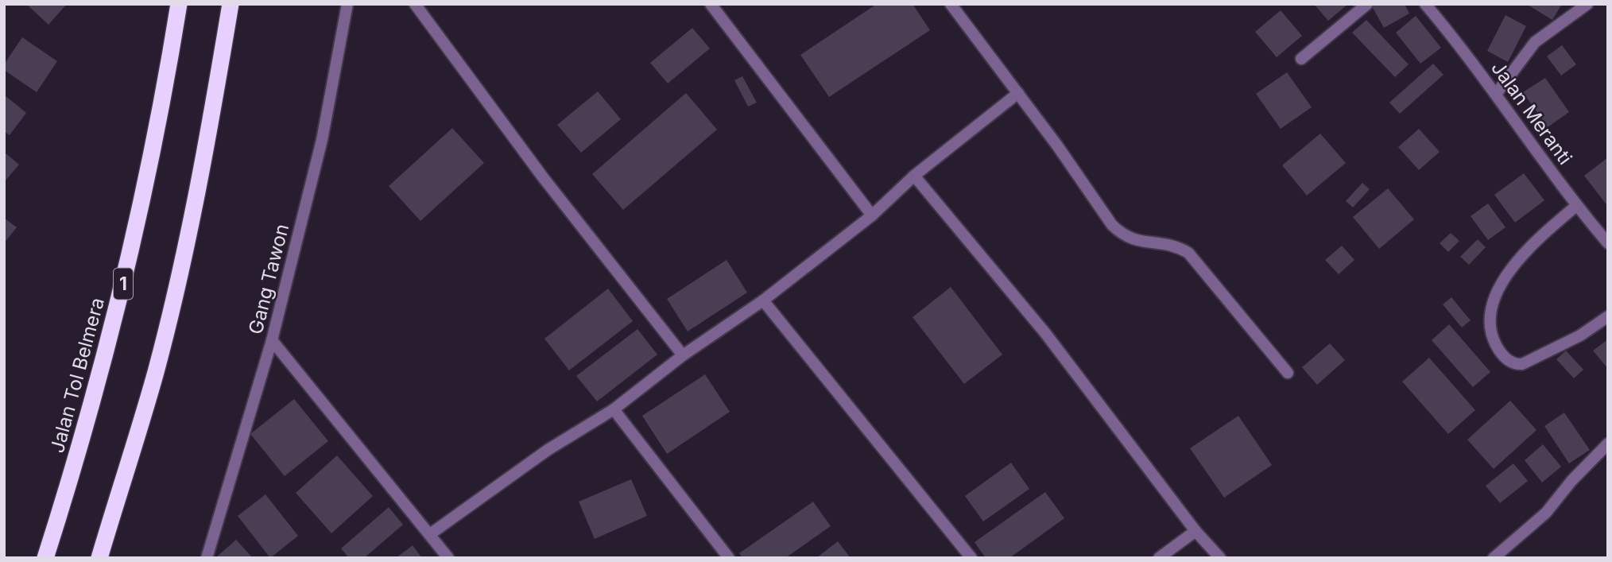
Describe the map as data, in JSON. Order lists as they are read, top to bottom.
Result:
{
  "streets": {
    "highway": ["1", "Jalan Tol Belmera"],
    "street": ["Jalan Meranti", "Gang Tawon"]
  }
}
